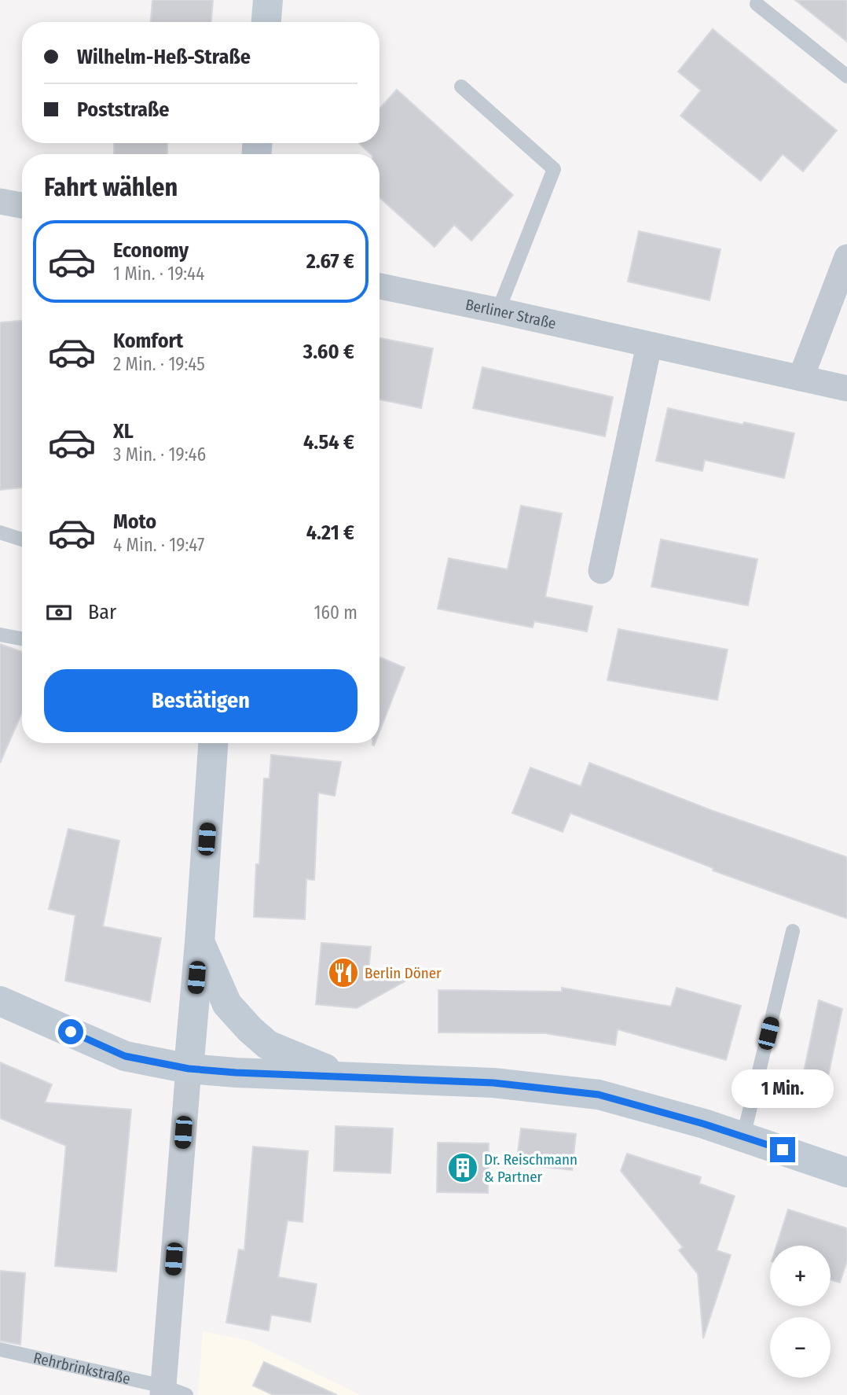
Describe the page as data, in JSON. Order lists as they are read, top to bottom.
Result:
{
  "streets": {
    "main road": ["Rehrbrinkstraße"],
    "street": ["Berliner Straße"]
  },
  "places": {
    "restaurant": ["Berlin Döner"],
    "building": ["Dr. Reischmann & Partner"]
  },
  "page": {
    "banner": ["Wilhelm-Heß-Straße", "Poststraße"],
    "heading": "Fahrt wählen",
    "list": [
      {
        "name": "Economy",
        "note": "1 Min. · 19:44",
        "value": "2.67 €"
      },
      {
        "name": "Komfort",
        "note": "2 Min. · 19:45",
        "value": "3.60 €"
      },
      {
        "name": "XL",
        "note": "3 Min. · 19:46",
        "value": "4.54 €"
      },
      {
        "name": "Moto",
        "note": "4 Min. · 19:47",
        "value": "4.21 €"
      }
    ],
    "pay": ["Bar", "160 m"],
    "buttons": "Bestätigen",
    "bubble": "1 Min.",
    "map_buttons": ["+", "−"]
  }
}
